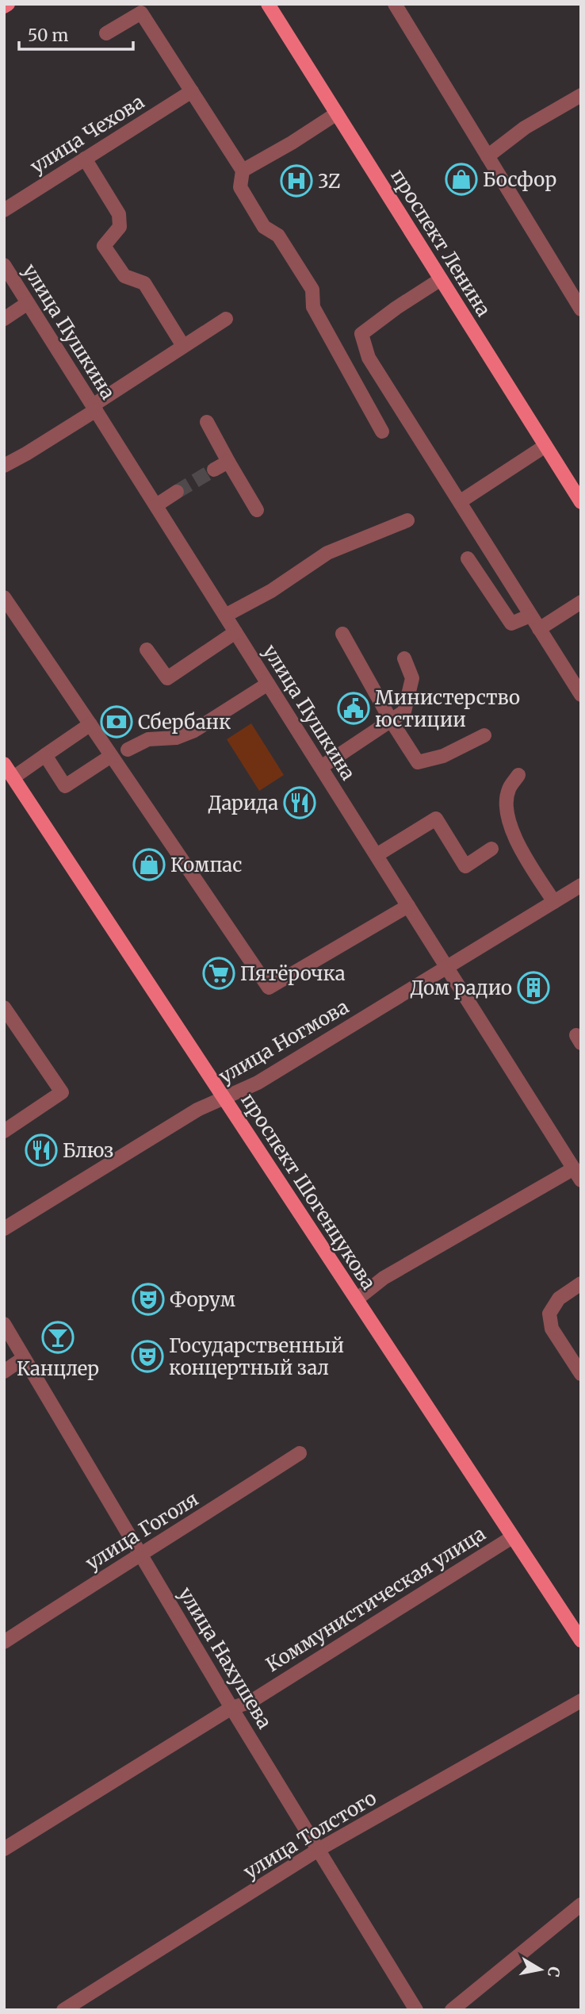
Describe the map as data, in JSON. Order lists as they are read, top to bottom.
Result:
{
  "streets": {
    "main road": ["проспект Ленина", "проспект Шогенцукова"],
    "street": [
      "улица Чехова",
      "улица Пушкина",
      "улица Ногмова",
      "улица Гоголя",
      "Коммунистическая улица",
      "улица Нахушева",
      "улица Толстого"
    ]
  },
  "crossings": [
    ["улица Пушкина", "улица Ногмова"],
    ["улица Ногмова", "проспект Шогенцукова"],
    ["проспект Шогенцукова", "Коммунистическая улица"],
    ["улица Гоголя", "улица Нахушева"],
    ["Коммунистическая улица", "улица Нахушева"],
    ["улица Нахушева", "улица Толстого"]
  ],
  "places": {
    "shop": ["Босфор", "Компас"],
    "hospital": ["3Z"],
    "public building": ["Министерство юстиции"],
    "bank": ["Сбербанк"],
    "restaurant": ["Дарида", "Блюз"],
    "supermarket": ["Пятёрочка"],
    "building": ["Дом радио"],
    "theatre": ["Форум", "Государственный концертный зал"],
    "bar": ["Канцлер"]
  },
  "scale_bar": "50 m",
  "north": "right"
}
